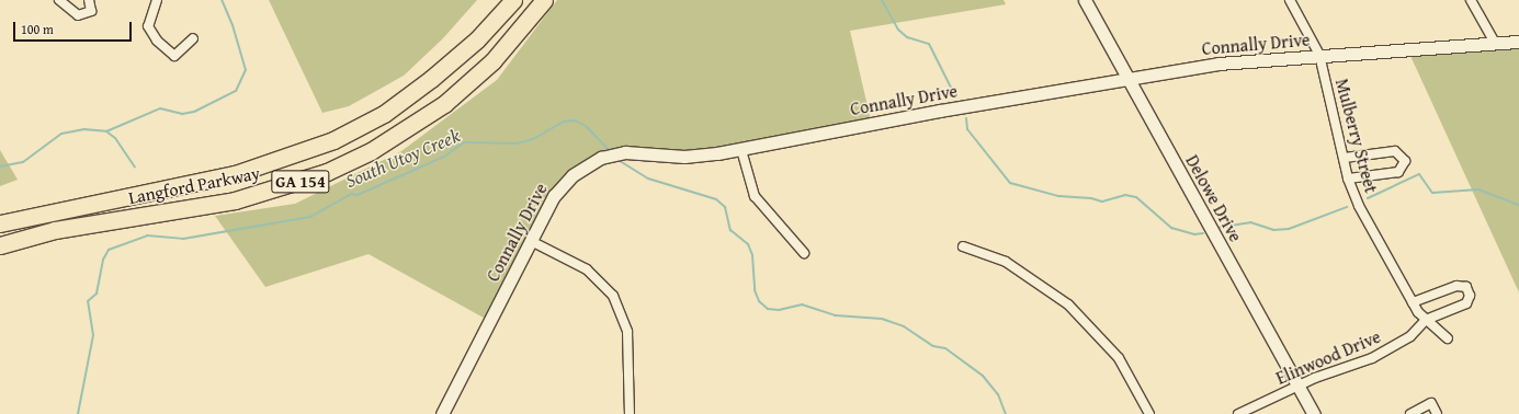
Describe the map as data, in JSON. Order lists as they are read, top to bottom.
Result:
{
  "streets": {
    "highway": ["GA 154", "Langford Parkway"],
    "street": [
      "Connally Drive",
      "Mulberry Street",
      "Delowe Drive",
      "Elinwood Drive"
    ]
  },
  "crossings": [
    ["Connally Drive", "Mulberry Street"],
    ["Connally Drive", "Delowe Drive"],
    ["Mulberry Street", "Elinwood Drive"],
    ["Delowe Drive", "Elinwood Drive"]
  ],
  "water": ["South Utoy Creek"],
  "scale_bar": "100 m"
}
